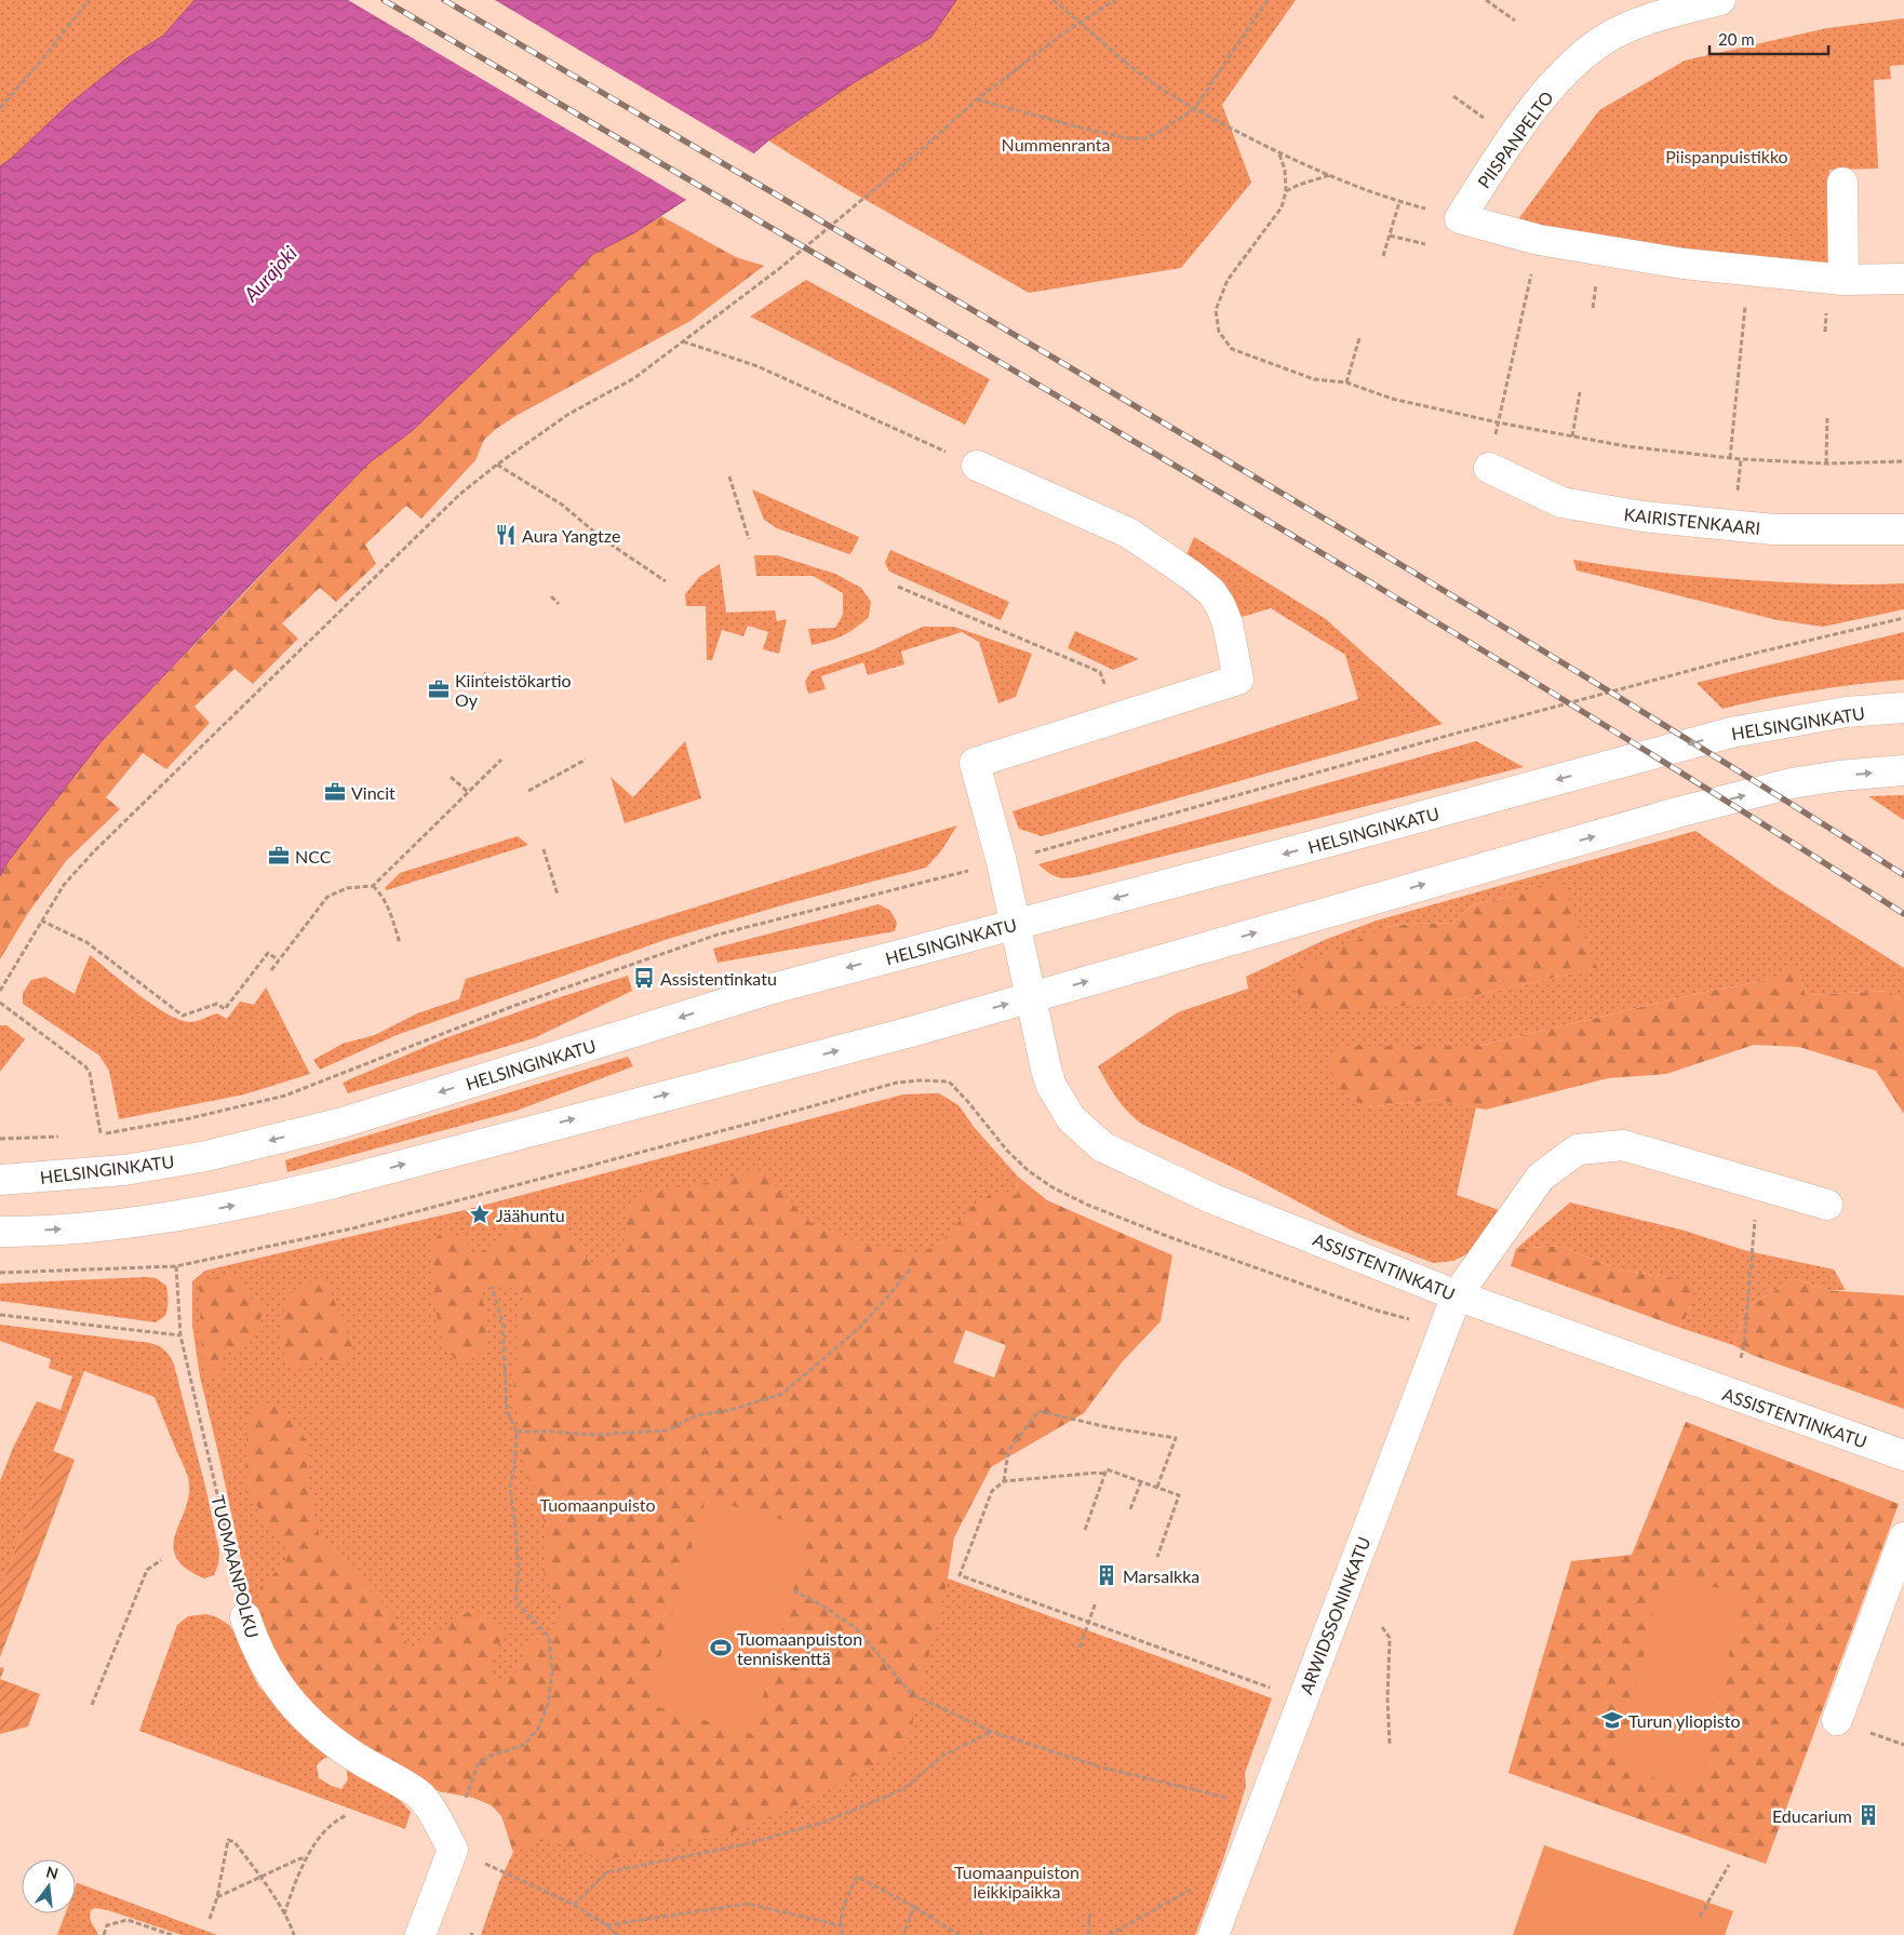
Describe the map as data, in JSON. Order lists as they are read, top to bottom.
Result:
{
  "streets": {
    "main road": [
      "PIISPANPELTO",
      "KAIRISTENKAARI",
      "HELSINGINKATU",
      "ASSISTENTINKATU",
      "TUOMAANPOLKU",
      "ARWIDSSONINKATU"
    ]
  },
  "crossings": [
    ["HELSINGINKATU", "ASSISTENTINKATU"],
    ["ASSISTENTINKATU", "ARWIDSSONINKATU"]
  ],
  "water": ["Aurajoki"],
  "parks": [
    "Nummenranta",
    "Piispanpuistikko",
    "Tuomaanpuisto",
    "Tuomaanpuiston leikkipaikka"
  ],
  "places": {
    "restaurant": ["Aura Yangtze"],
    "office": ["Kiinteistökartio Oy", "Vincit", "NCC"],
    "bus stop": ["Assistentinkatu"],
    "place": ["Jäähuntu"],
    "building": ["Marsalkka", "Educarium"],
    "sports": ["Tuomaanpuiston tenniskenttä"],
    "school or university": ["Turun yliopisto"]
  },
  "scale_bar": "20 m",
  "north": "top"
}
